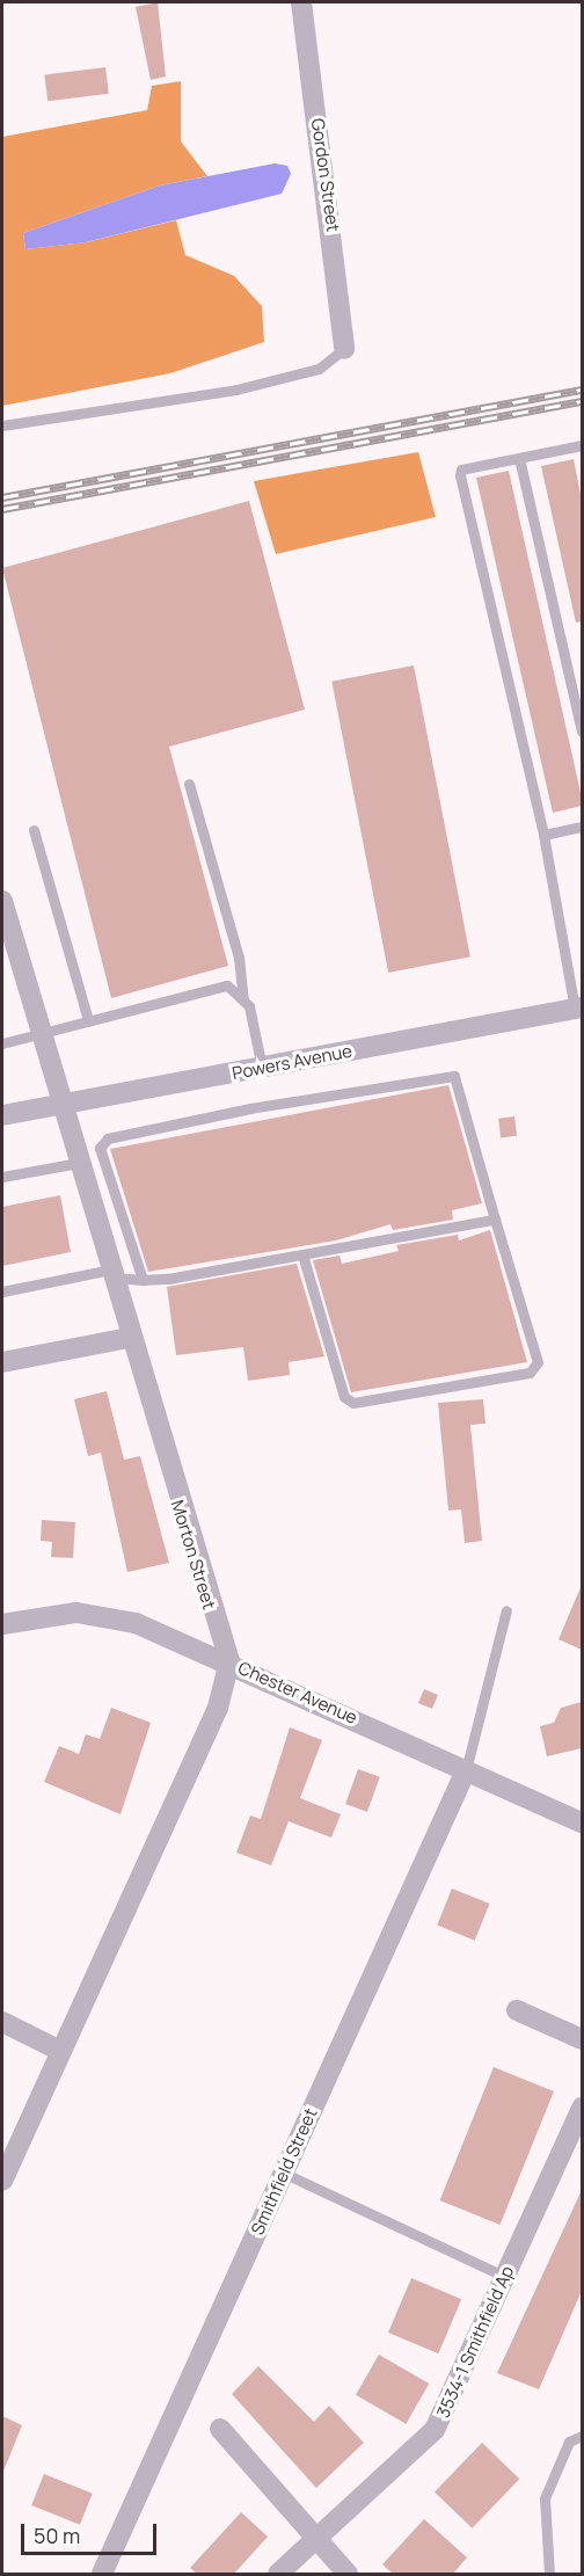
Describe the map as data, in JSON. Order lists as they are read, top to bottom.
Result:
{
  "streets": {
    "street": [
      "Gordon Street",
      "Powers Avenue",
      "Morton Street",
      "Chester Avenue",
      "Smithfield Street",
      "3534-1 Smithfield Ap"
    ]
  },
  "crossings": [
    ["Powers Avenue", "Morton Street"],
    ["Morton Street", "Chester Avenue"],
    ["Chester Avenue", "Smithfield Street"]
  ],
  "scale_bar": "50 m"
}
